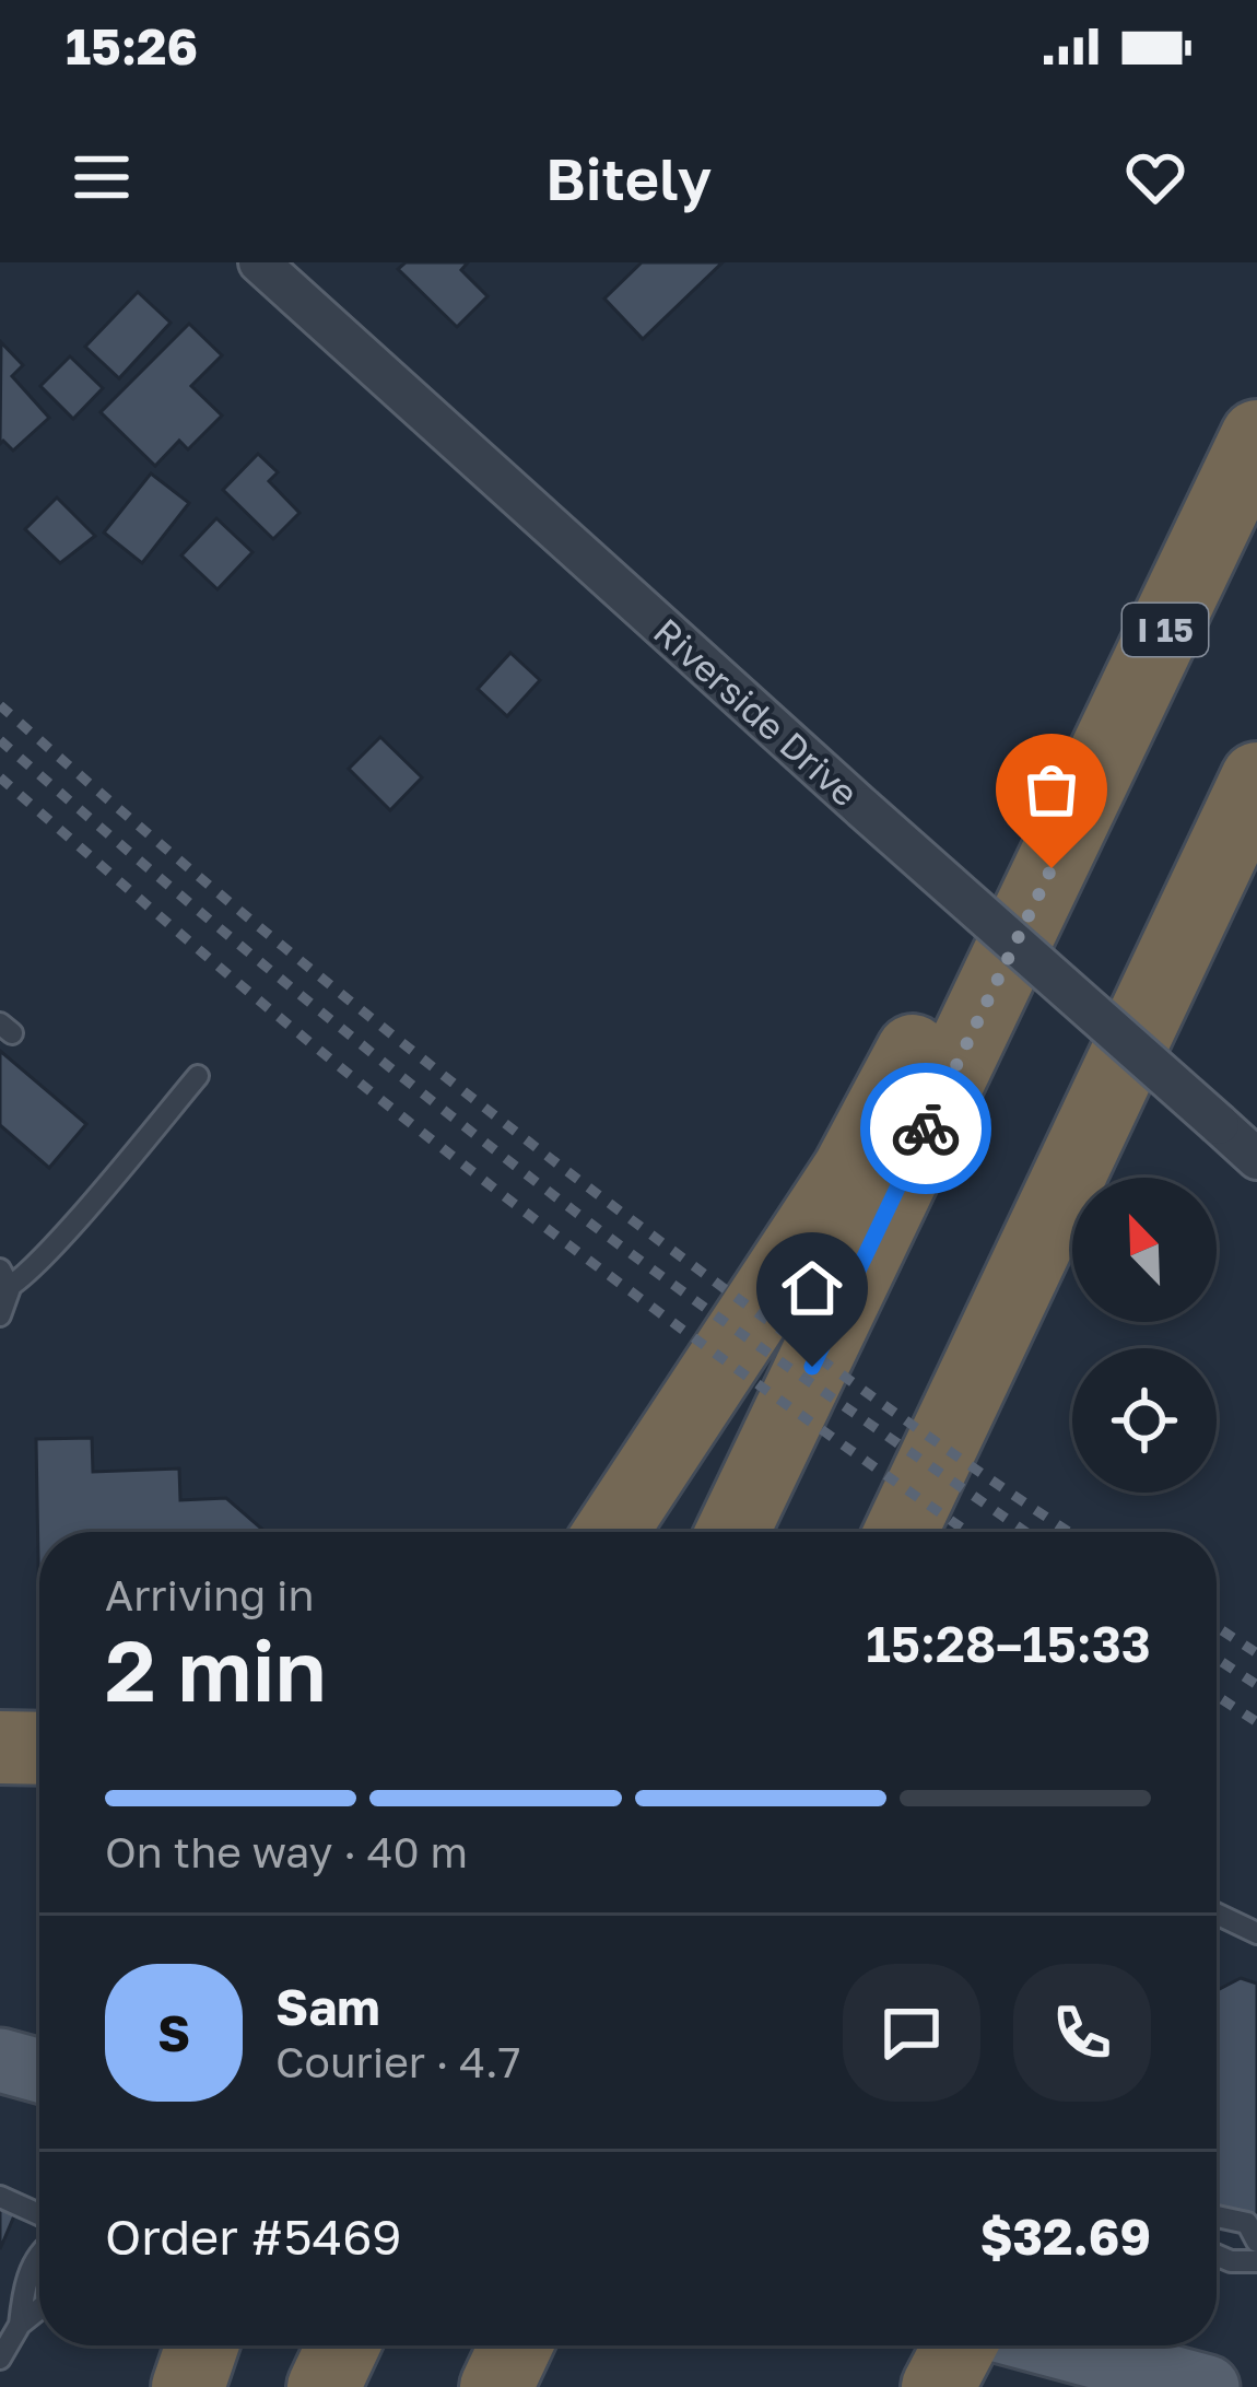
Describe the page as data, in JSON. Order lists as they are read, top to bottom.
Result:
{
  "streets": {
    "highway": ["I 15"],
    "street": ["Riverside Drive"]
  },
  "north": "top left",
  "page": {
    "status": "15:26",
    "header": "Bitely",
    "heading": ["2 min", "Arriving in", "15:28–15:33"],
    "panel": [
      "Sam",
      "Courier · 4.7",
      "Order #5469",
      "$32.69"
    ],
    "bar": "On the way · 40 m",
    "round": "S"
  }
}
